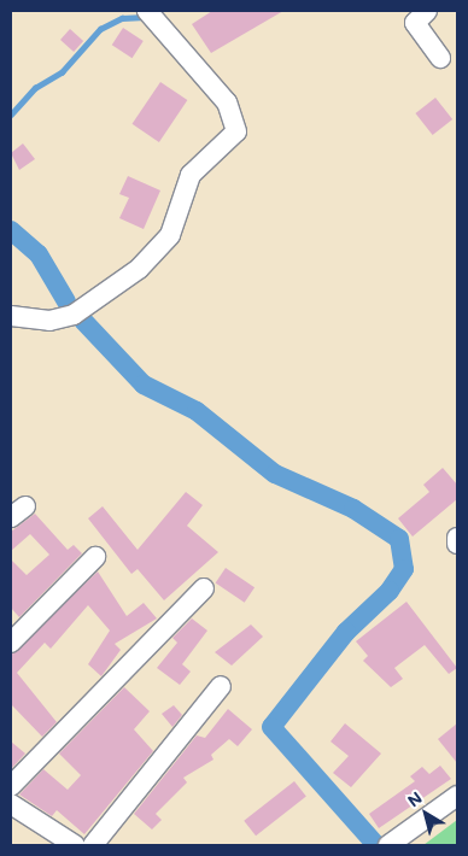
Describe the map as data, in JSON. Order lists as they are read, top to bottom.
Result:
{
  "north": "top left"
}
